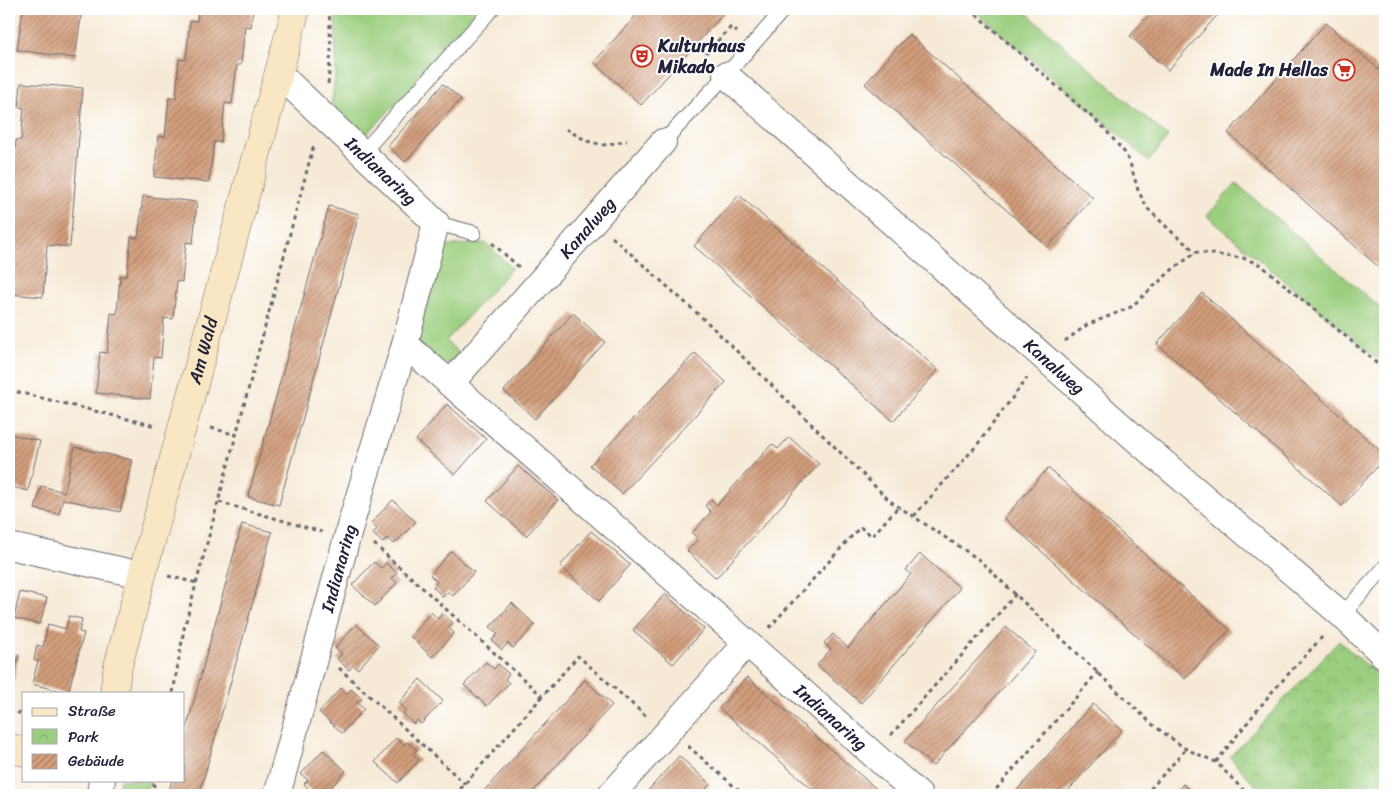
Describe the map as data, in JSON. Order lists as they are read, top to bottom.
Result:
{
  "streets": {
    "main road": ["Am Wald"],
    "street": ["Indianaring", "Kanalweg"]
  },
  "crossings": [
    ["Indianaring", "Kanalweg"],
    ["Indianaring", "Am Wald"]
  ],
  "places": {
    "theatre": ["Kulturhaus Mikado"],
    "supermarket": ["Made In Hellas"]
  },
  "legend": ["Straße", "Park", "Gebäude"]
}
